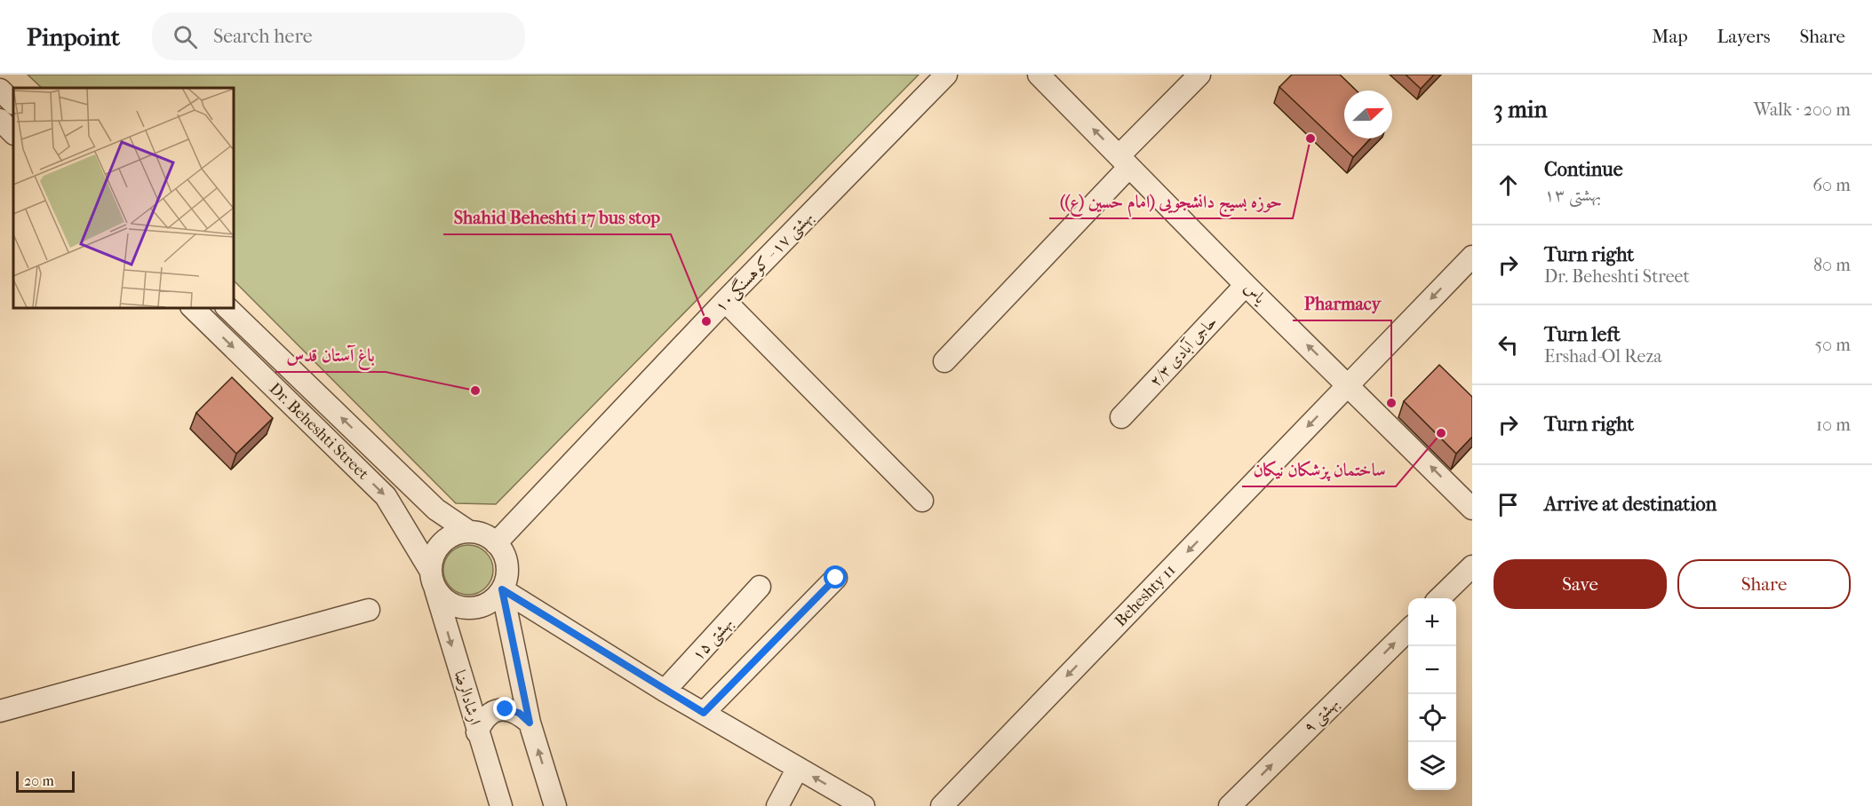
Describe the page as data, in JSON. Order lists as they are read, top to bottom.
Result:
{
  "streets": {
    "street": [
      "بهشتی ۱۷ - کوهسنگی۱۰",
      "یاس",
      "حاجی آبادی ۲/۳",
      "Dr. Beheshti Street",
      "Beheshty 11",
      "بهشتی ۱۵",
      "ارشادالرضا",
      "بهشتی ۹"
    ]
  },
  "crossings": [
    ["بهشتی ۱۷ - کوهسنگی۱۰", "Dr. Beheshti Street"],
    ["بهشتی ۱۷ - کوهسنگی۱۰", "ارشادالرضا"],
    ["یاس", "حاجی آبادی ۲/۳"],
    ["یاس", "Beheshty 11"],
    ["Dr. Beheshti Street", "ارشادالرضا"]
  ],
  "one_way": ["یاس", "Beheshty 11", "بهشتی ۹"],
  "places": [
    "حوزه بسیج دانشجویی (امام حسین (ع))",
    "Shahid Beheshti 17 bus stop",
    "باغ آستان قدس",
    "Pharmacy",
    "ساختمان پزشکان نیکان"
  ],
  "scale_bar": "20 m",
  "north": "right",
  "page": {
    "header": "Pinpoint",
    "search": "Search here",
    "nav": ["Map", "Layers", "Share"],
    "heading": ["3 min", "Walk · 200 m"],
    "list": [
      ["Continue", "بهشتی ۱۳", "60 m"],
      ["Turn right", "Dr. Beheshti Street", "80 m"],
      ["Turn left", "Ershad-Ol Reza", "50 m"],
      ["Turn right", "10 m"],
      "Arrive at destination"
    ],
    "buttons": ["Save", "Share"],
    "map_buttons": ["+", "−"],
    "scale": "20 m"
  }
}
